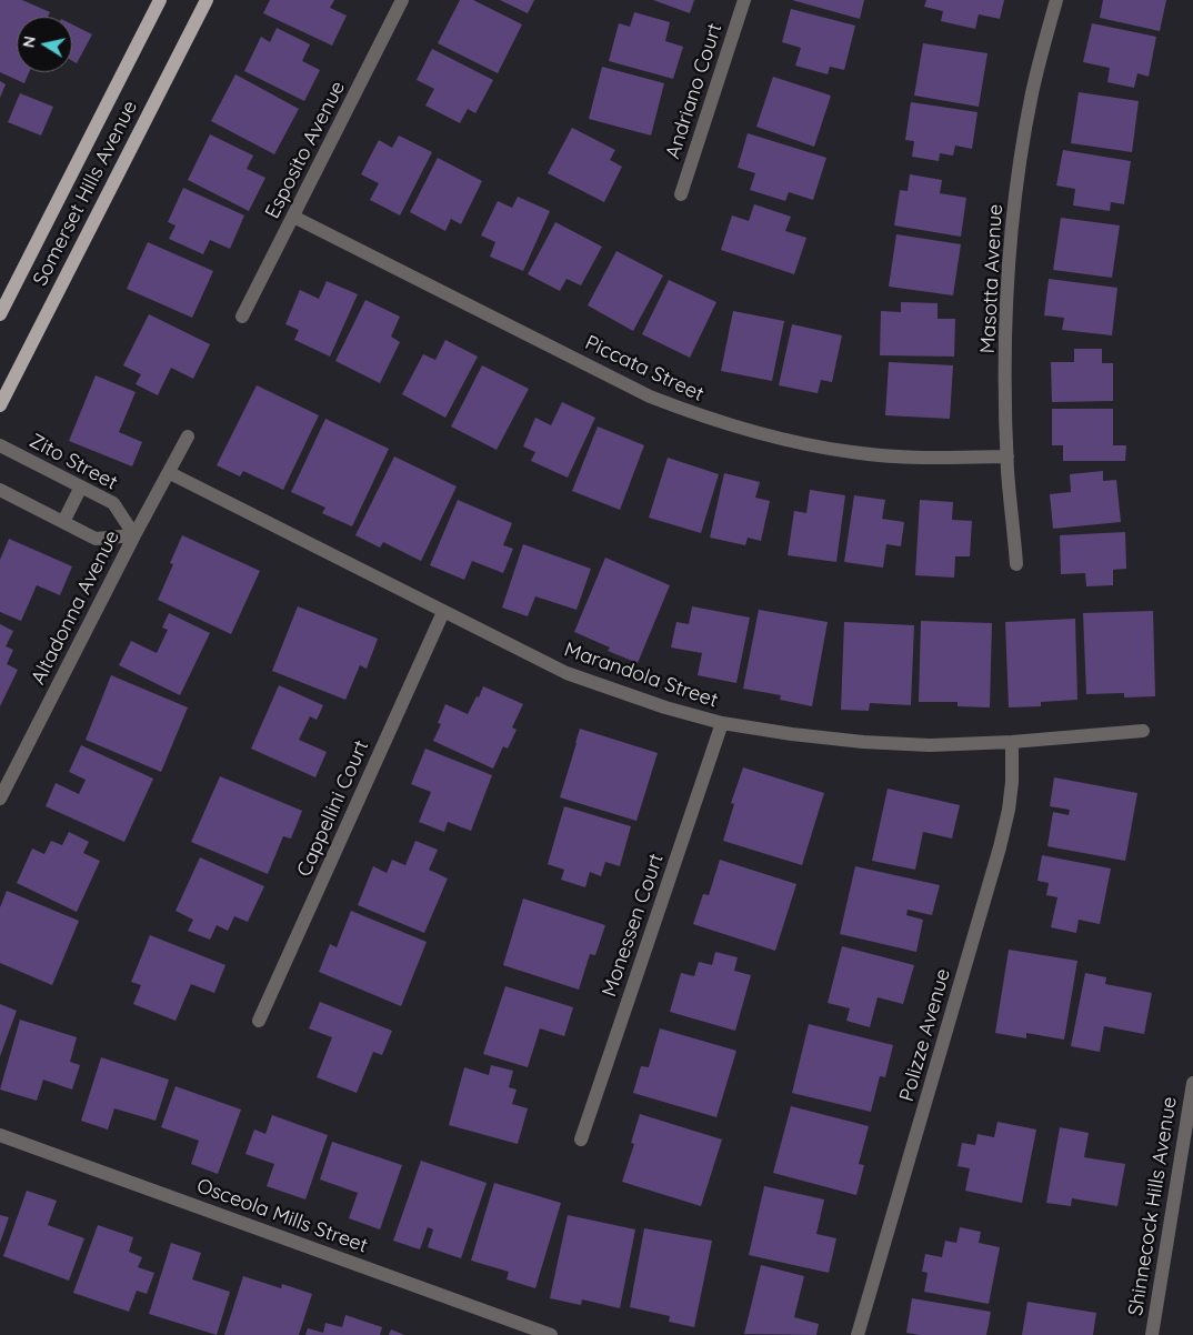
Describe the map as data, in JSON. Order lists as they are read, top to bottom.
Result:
{
  "streets": {
    "main road": ["Somerset Hills Avenue"],
    "street": [
      "Andriano Court",
      "Esposito Avenue",
      "Masotta Avenue",
      "Piccata Street",
      "Zito Street",
      "Altadonna Avenue",
      "Marandola Street",
      "Cappellini Court",
      "Monessen Court",
      "Polizze Avenue",
      "Shinnecock Hills Avenue",
      "Osceola Mills Street"
    ]
  },
  "crossings": [
    ["Esposito Avenue", "Piccata Street"],
    ["Masotta Avenue", "Piccata Street"],
    ["Zito Street", "Altadonna Avenue"],
    ["Altadonna Avenue", "Marandola Street"],
    ["Marandola Street", "Cappellini Court"],
    ["Marandola Street", "Monessen Court"],
    ["Marandola Street", "Polizze Avenue"]
  ],
  "north": "left"
}
